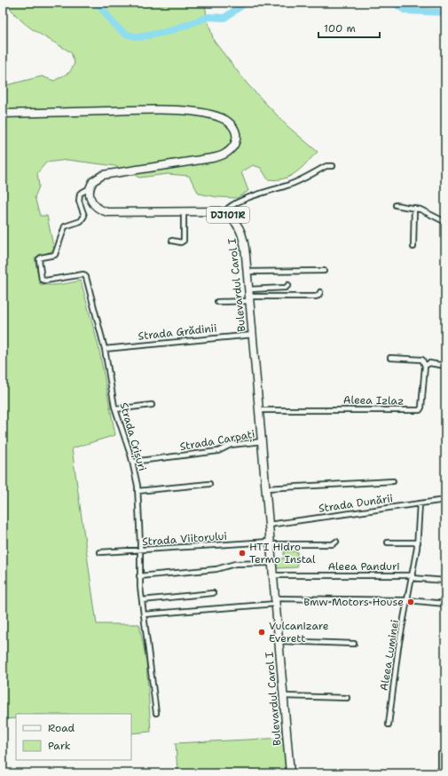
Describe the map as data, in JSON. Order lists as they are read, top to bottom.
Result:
{
  "streets": {
    "main road": ["DJ101R", "Bulevardul Carol I"],
    "street": [
      "Strada Grădinii",
      "Aleea Izlaz",
      "Strada Crișuri",
      "Strada Carpați",
      "Strada Dunării",
      "Strada Viitorului",
      "Aleea Panduri",
      "Aleea Luminei"
    ]
  },
  "crossings": [
    ["DJ101R", "Bulevardul Carol I"],
    ["DJ101R", "Strada Crișuri"],
    ["Bulevardul Carol I", "Strada Grădinii"],
    ["Bulevardul Carol I", "Aleea Izlaz"],
    ["Bulevardul Carol I", "Strada Carpați"],
    ["Bulevardul Carol I", "Strada Dunării"],
    ["Bulevardul Carol I", "Strada Viitorului"],
    ["Bulevardul Carol I", "Aleea Panduri"],
    ["Strada Grădinii", "Strada Crișuri"],
    ["Strada Crișuri", "Strada Carpați"],
    ["Strada Crișuri", "Strada Viitorului"],
    ["Strada Dunării", "Aleea Luminei"],
    ["Aleea Panduri", "Aleea Luminei"]
  ],
  "places": ["HTI Hidro Termo Instal", "Bmw Motors House", "Vulcanizare Everett"],
  "legend": ["Road", "Park"],
  "scale_bar": "100 m"
}
